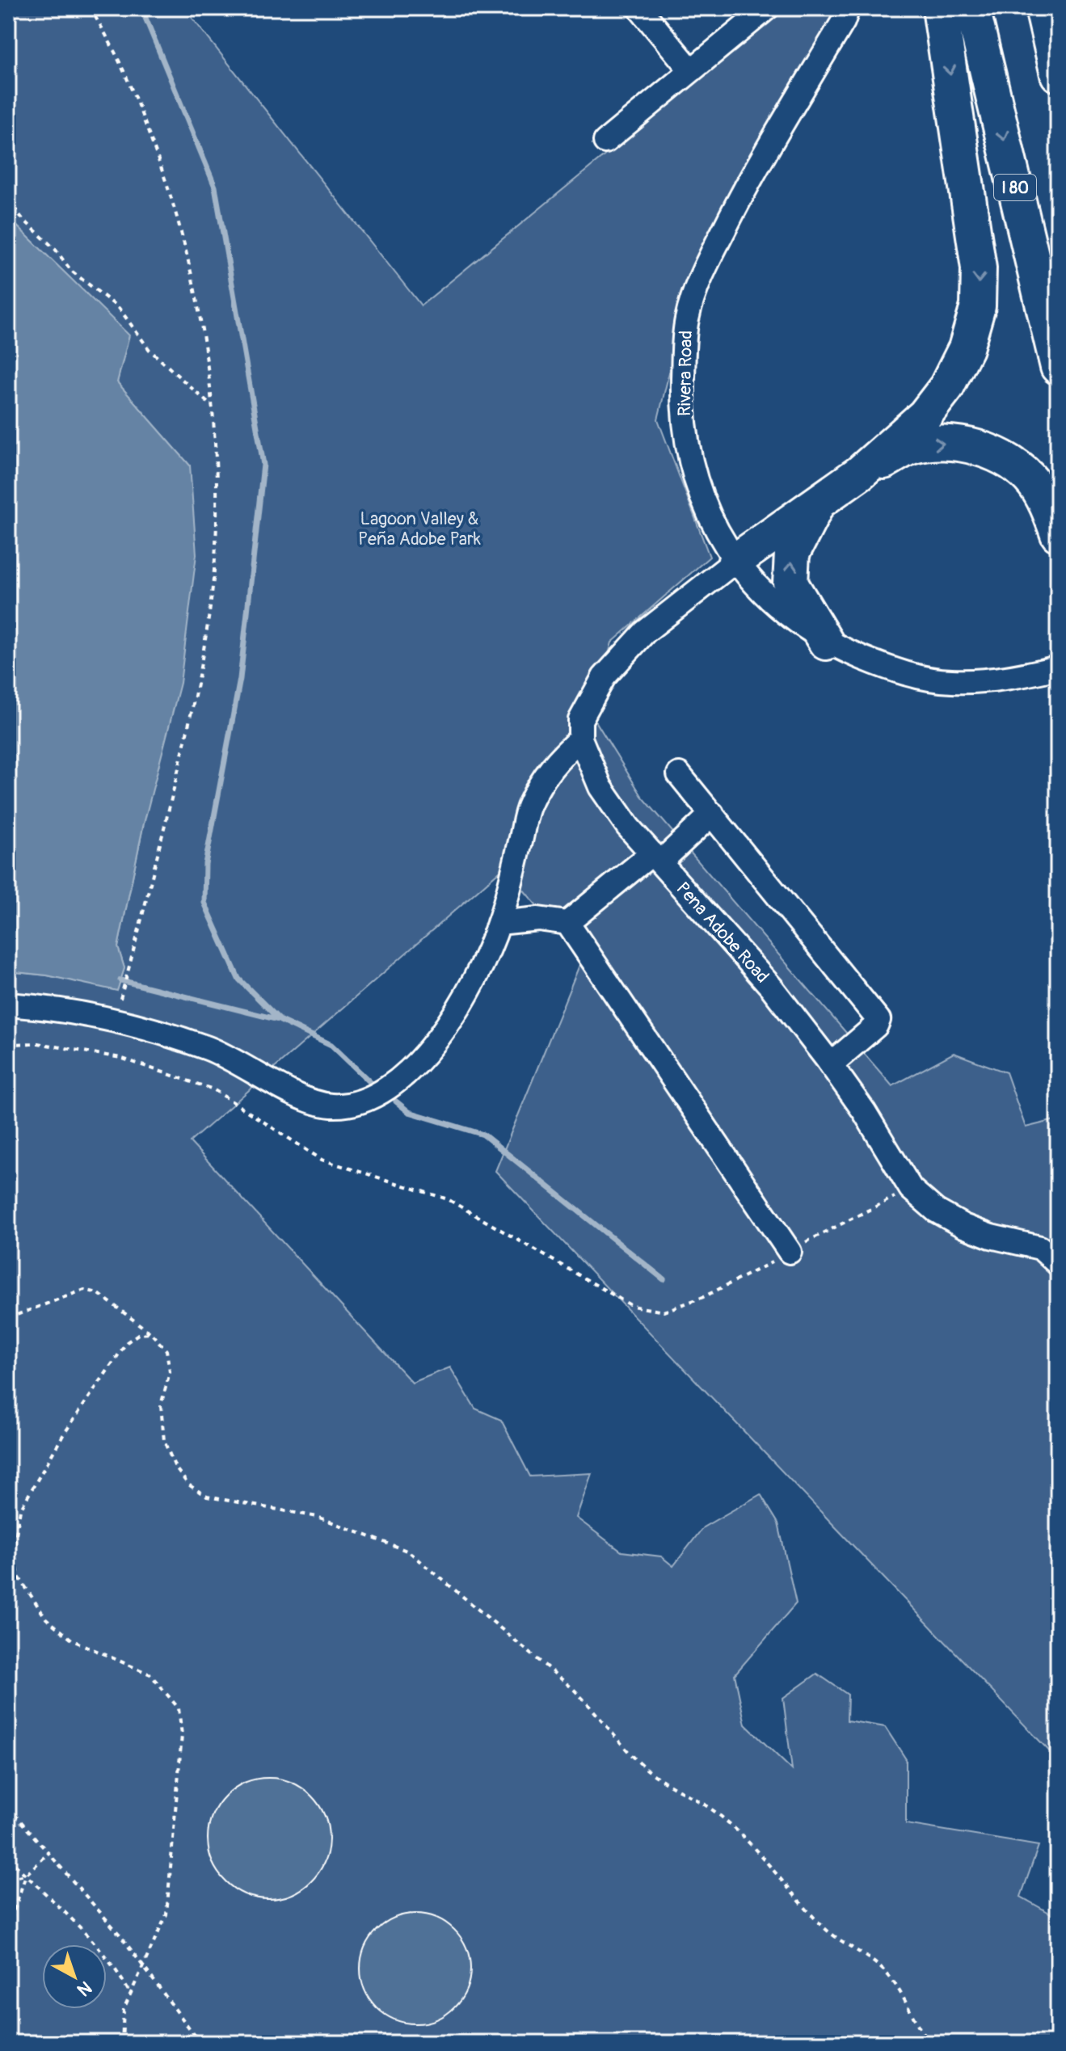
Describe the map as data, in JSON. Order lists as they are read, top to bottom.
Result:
{
  "streets": {
    "highway": ["I 80"],
    "street": ["Rivera Road", "Pena Adobe Road"]
  },
  "parks": ["Lagoon Valley & Peña Adobe Park"],
  "north": "bottom right"
}
